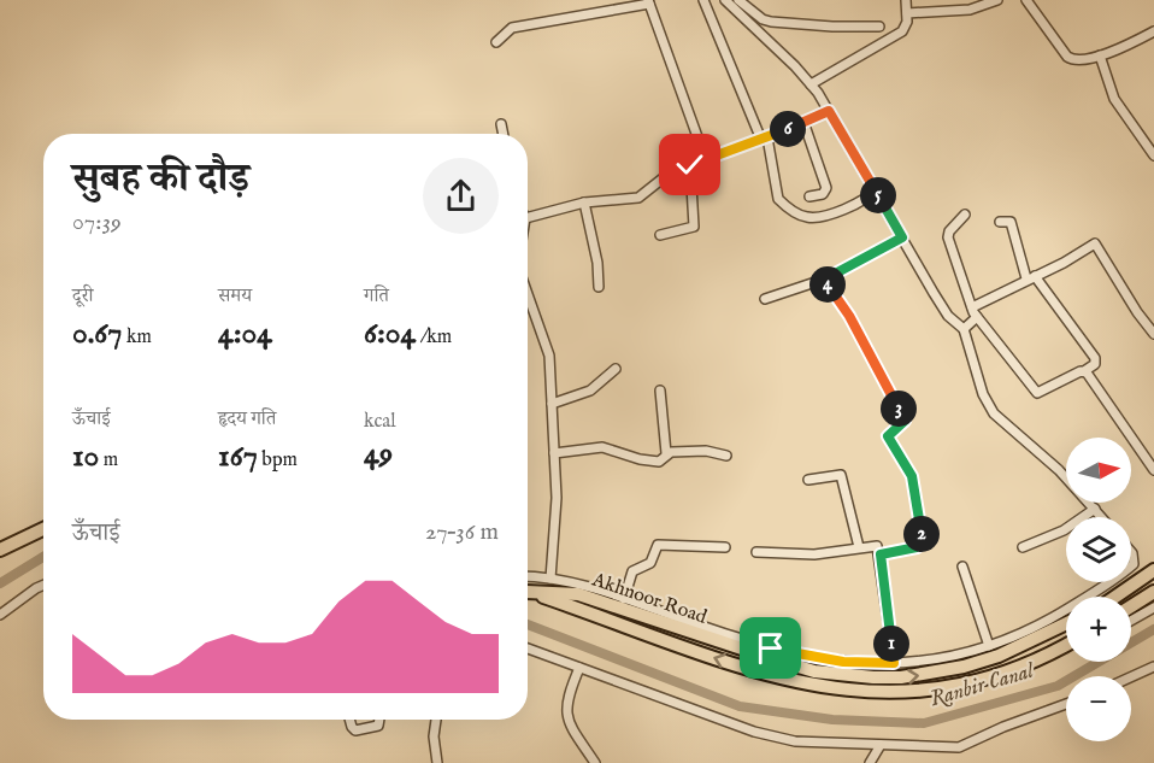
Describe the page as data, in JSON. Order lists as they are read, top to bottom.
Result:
{
  "streets": {
    "main road": ["Akhnoor Road"]
  },
  "water": ["Ranbir Canal"],
  "north": "right",
  "page": {
    "pins": [
      "6",
      "5",
      "4",
      "3",
      "2",
      "1"
    ],
    "heading": ["सुबह की दौड़", "07:39"],
    "stats": [
      ["दूरी", "0.67 km"],
      ["समय", "4:04"],
      ["गति", "6:04 /km"],
      ["ऊँचाई", "10 m"],
      ["हृदय गति", "167 bpm"],
      ["kcal", "49"]
    ],
    "map_buttons": ["+", "−"],
    "chart": ["ऊँचाई", "27–36 m"]
  }
}
